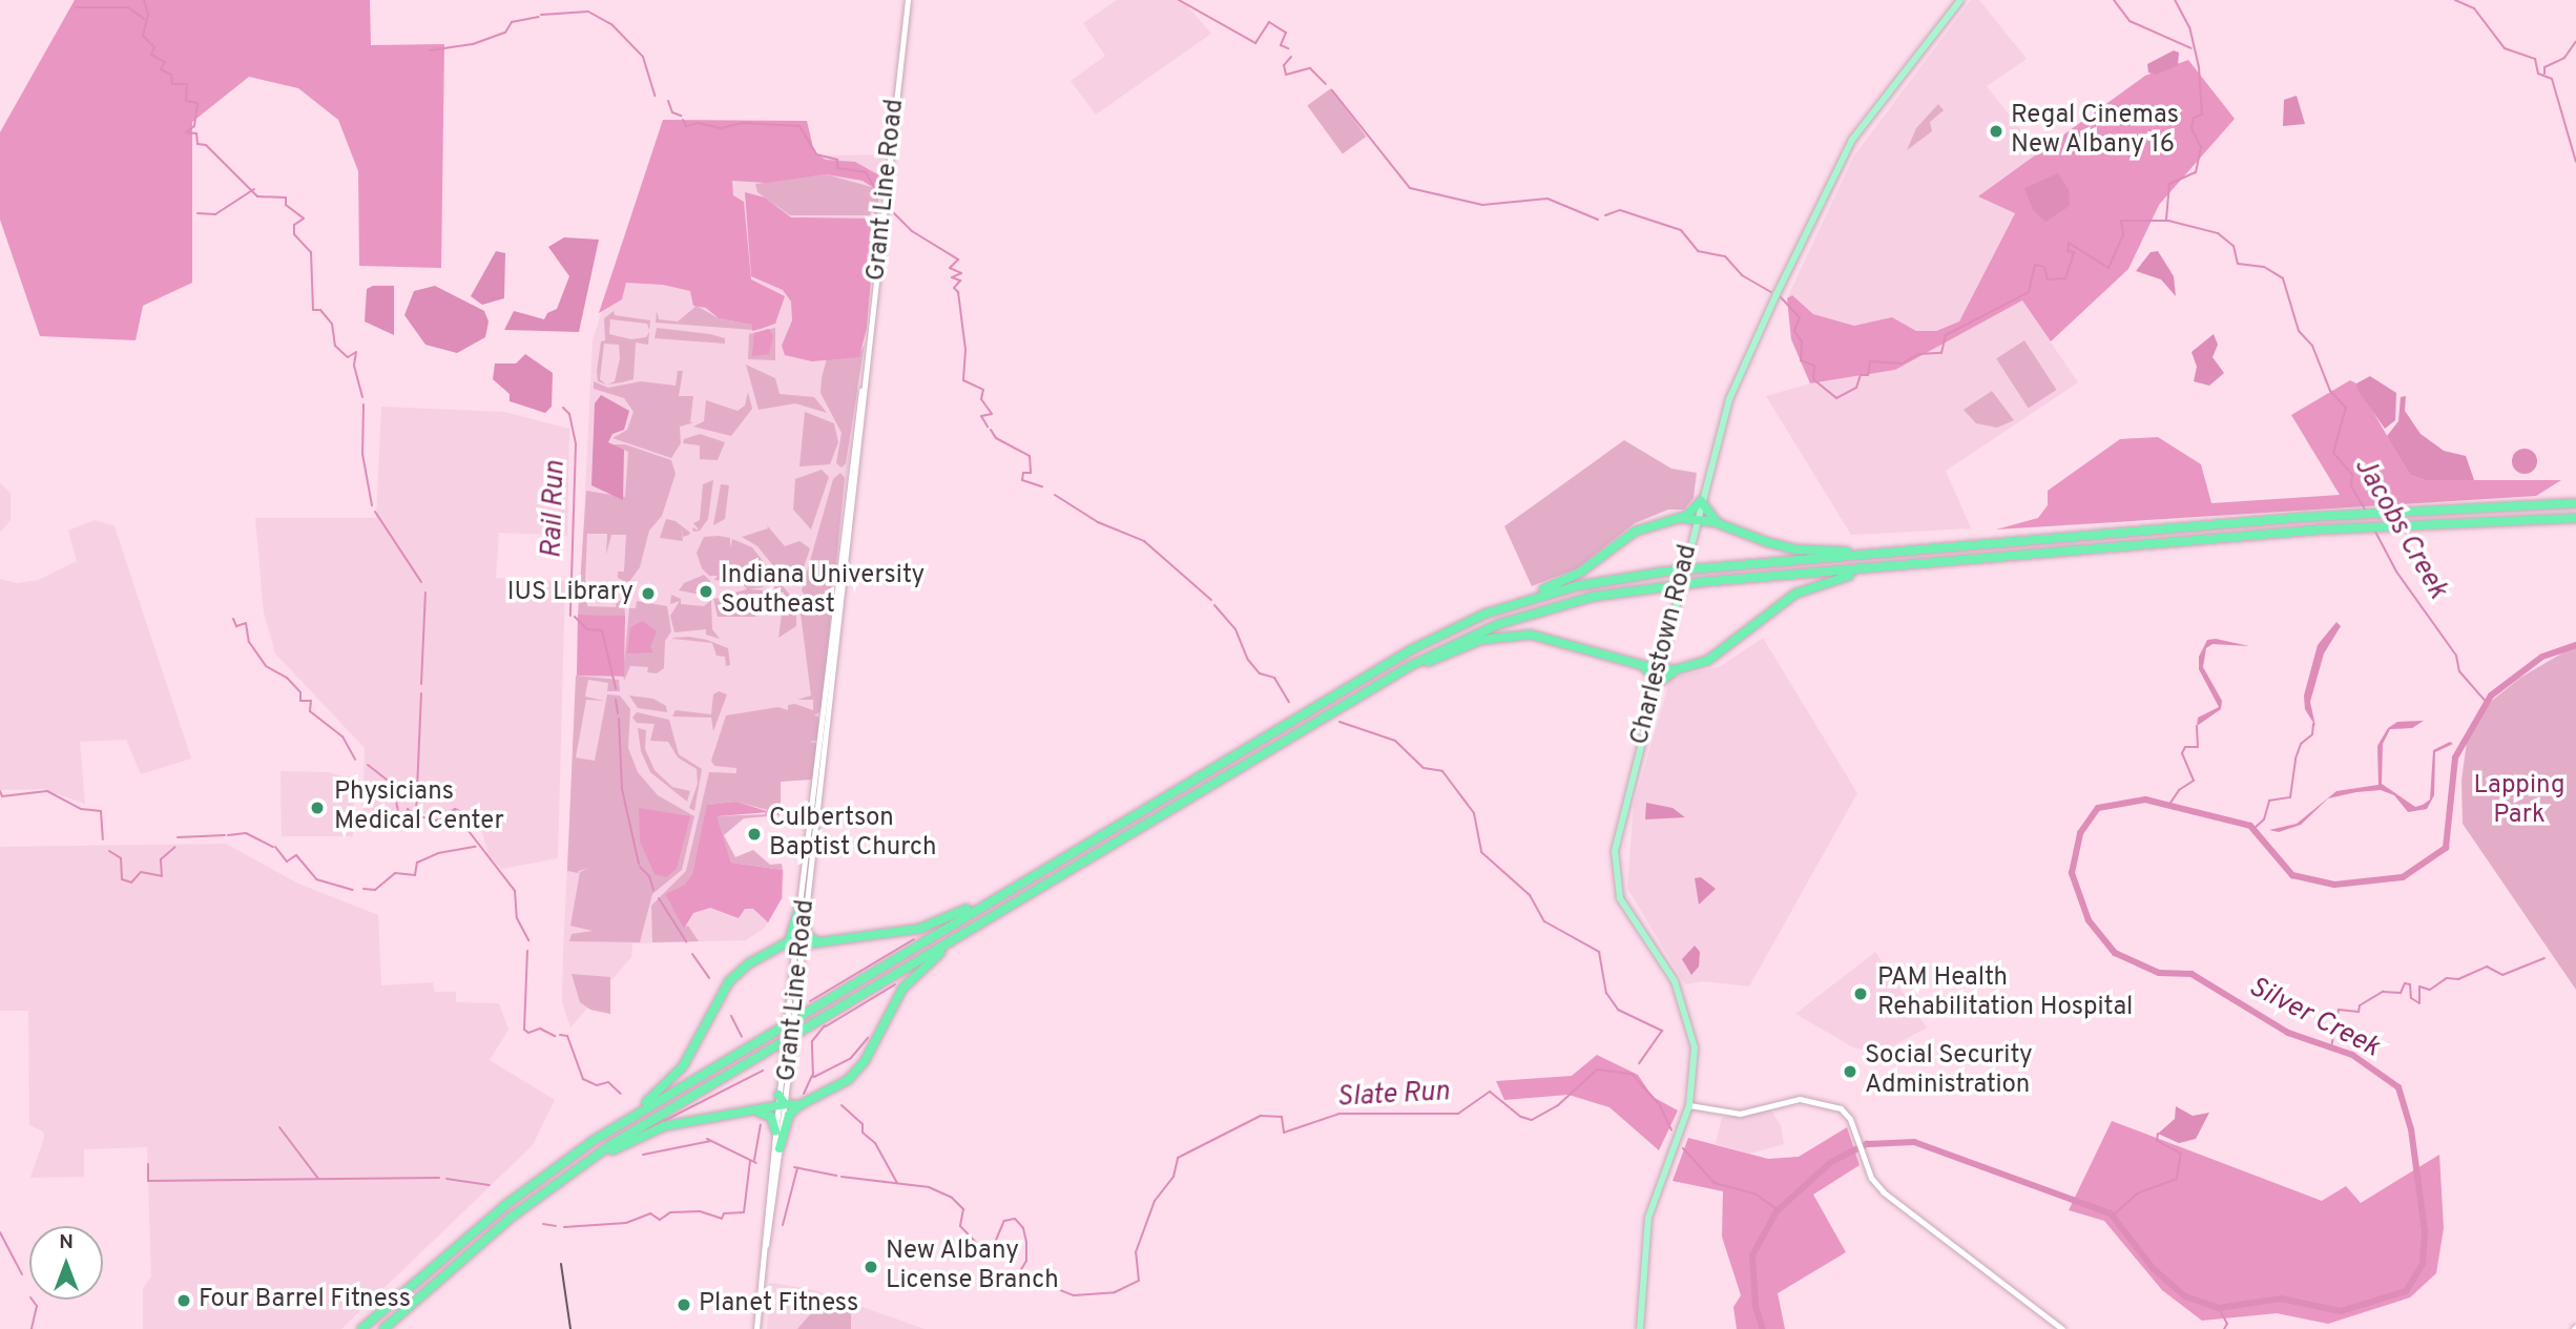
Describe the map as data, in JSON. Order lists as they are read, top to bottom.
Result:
{
  "streets": {
    "main road": ["Grant Line Road", "Charlestown Road"]
  },
  "water": [
    "Rail Run",
    "Jacobs Creek",
    "Silver Creek",
    "Slate Run"
  ],
  "parks": ["Lapping Park"],
  "places": [
    "Regal Cinemas New Albany 16",
    "Indiana University Southeast",
    "IUS Library",
    "Physicians Medical Center",
    "Culbertson Baptist Church",
    "PAM Health Rehabilitation Hospital",
    "Social Security Administration",
    "New Albany License Branch",
    "Four Barrel Fitness",
    "Planet Fitness"
  ],
  "north": "top"
}
